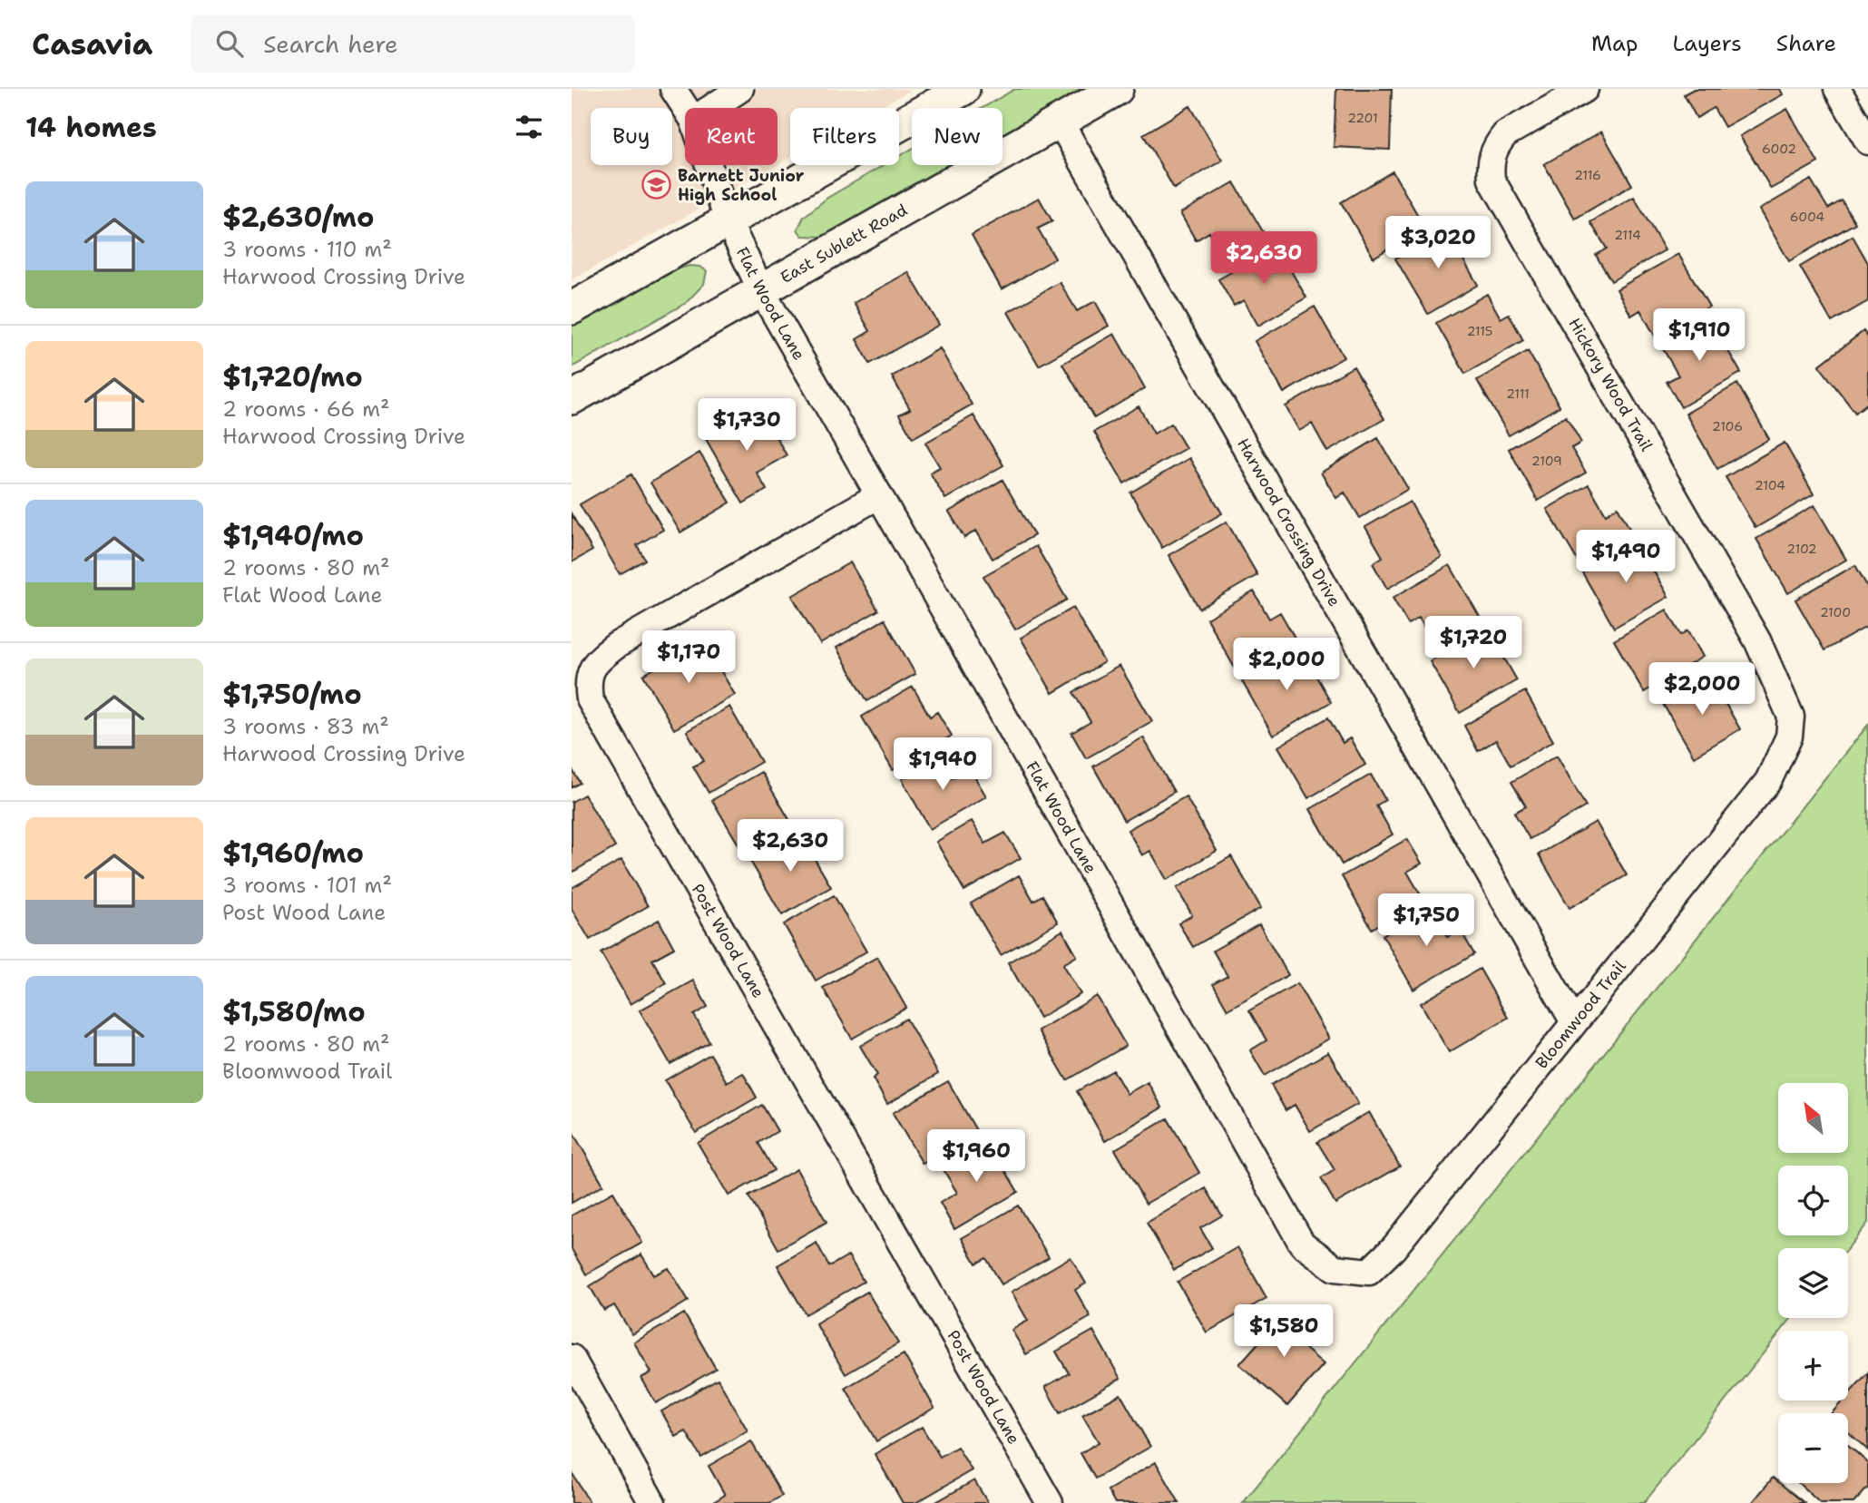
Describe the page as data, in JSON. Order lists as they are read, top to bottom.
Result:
{
  "streets": {
    "main road": ["East Sublett Road"],
    "street": [
      "Flat Wood Lane",
      "Hickory Wood Trail",
      "Harwood Crossing Drive",
      "Post Wood Lane",
      "Bloomwood Trail"
    ]
  },
  "crossings": [
    ["East Sublett Road", "Flat Wood Lane"],
    ["East Sublett Road", "Harwood Crossing Drive"],
    ["Flat Wood Lane", "Post Wood Lane"],
    ["Flat Wood Lane", "Bloomwood Trail"],
    ["Hickory Wood Trail", "Bloomwood Trail"],
    ["Harwood Crossing Drive", "Bloomwood Trail"]
  ],
  "places": {
    "school or university": ["Barnett Junior High School"]
  },
  "house_numbers": [
    "2201",
    "6002",
    "2116",
    "6004",
    "2114",
    "2115",
    "2111",
    "2106",
    "2109",
    "2104",
    "2102",
    "2100"
  ],
  "north": "top left",
  "page": {
    "header": "Casavia",
    "search": "Search here",
    "nav": ["Map", "Layers", "Share"],
    "heading": "14 homes",
    "chip": [
      "Buy",
      "Rent",
      "Filters",
      "New"
    ],
    "list": [
      {
        "name": "$2,630/mo",
        "note": "3 rooms · 110 m² · Harwood Crossing Drive"
      },
      {
        "name": "$1,720/mo",
        "note": "2 rooms · 66 m² · Harwood Crossing Drive"
      },
      {
        "name": "$1,940/mo",
        "note": "2 rooms · 80 m² · Flat Wood Lane"
      },
      {
        "name": "$1,750/mo",
        "note": "3 rooms · 83 m² · Harwood Crossing Drive"
      },
      {
        "name": "$1,960/mo",
        "note": "3 rooms · 101 m² · Post Wood Lane"
      },
      {
        "name": "$1,580/mo",
        "note": "2 rooms · 80 m² · Bloomwood Trail"
      }
    ],
    "price": [
      "$3,020",
      "$2,630",
      "$1,910",
      "$1,730",
      "$1,490",
      "$1,720",
      "$1,170",
      "$2,000",
      "$2,000",
      "$1,940",
      "$2,630",
      "$1,750",
      "$1,960",
      "$1,580"
    ],
    "map_buttons": ["+", "−"]
  }
}
